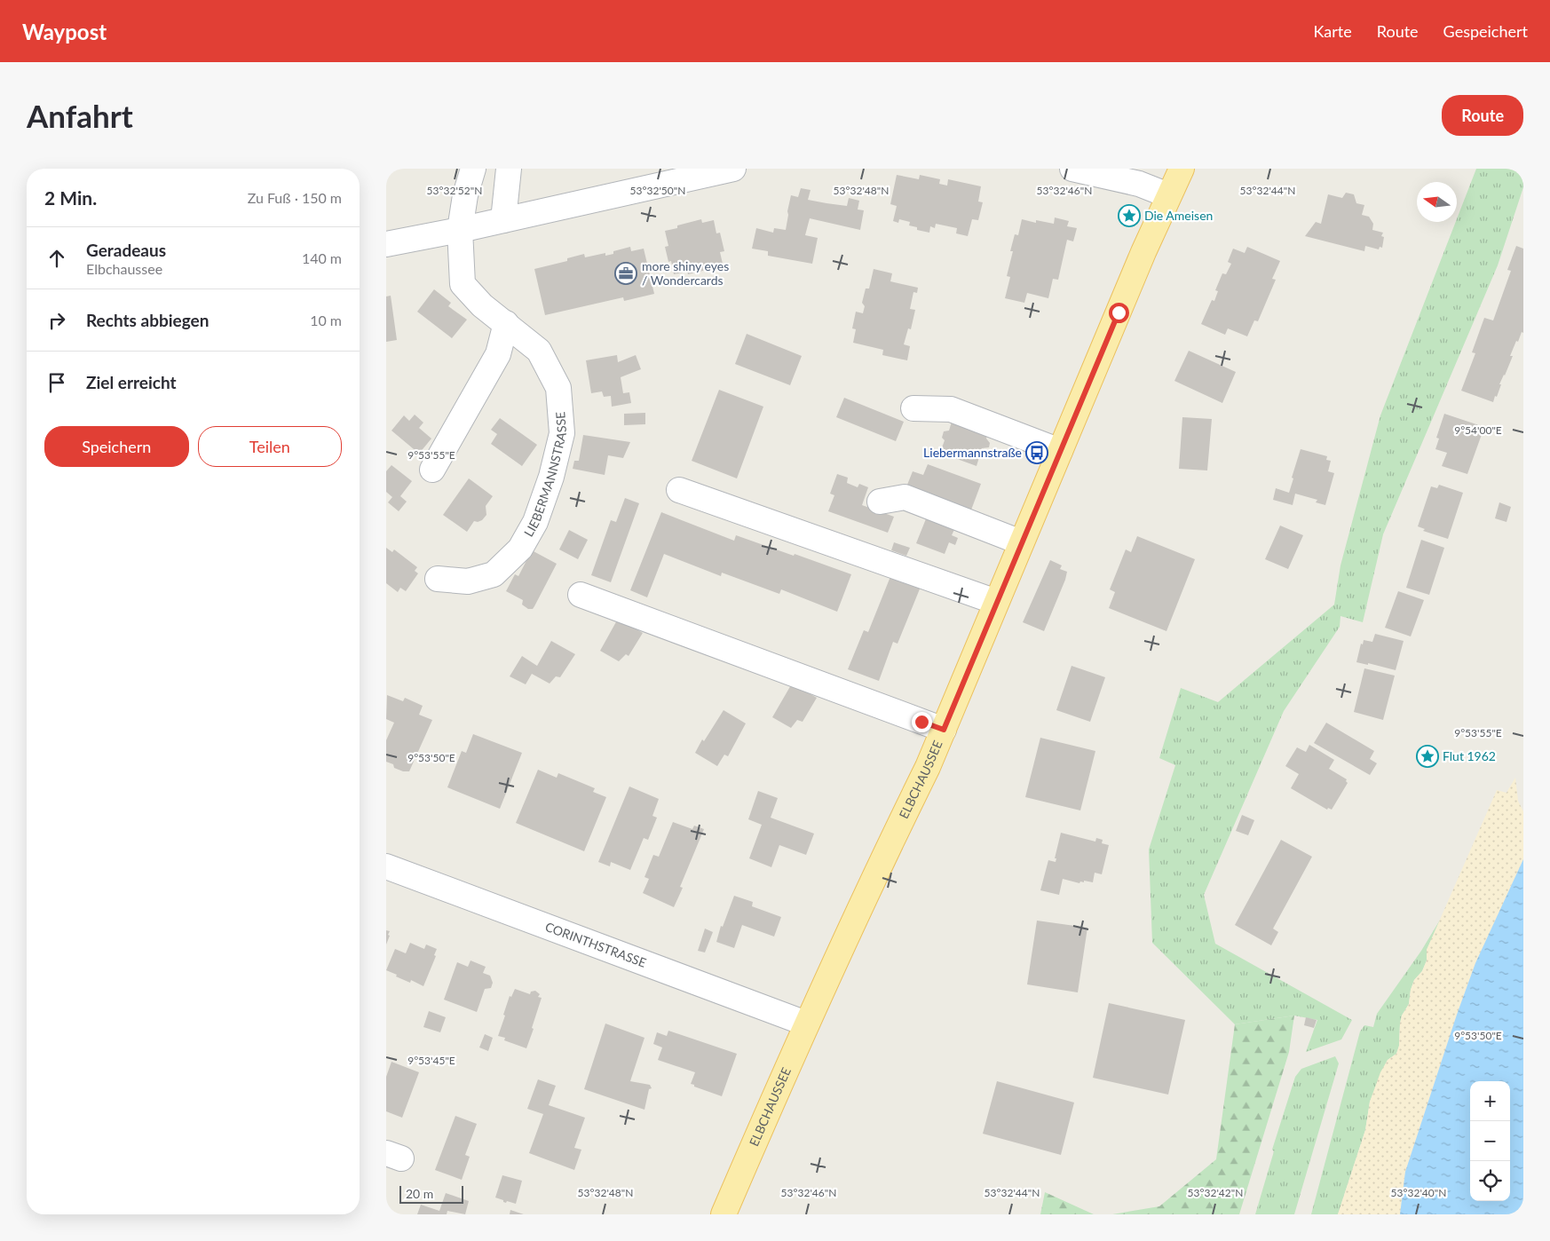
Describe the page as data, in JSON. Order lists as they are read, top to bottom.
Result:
{
  "streets": {
    "main road": ["ELBCHAUSSEE"],
    "street": ["LIEBERMANNSTRASSE", "CORINTHSTRASSE"]
  },
  "crossings": [
    ["ELBCHAUSSEE", "CORINTHSTRASSE"]
  ],
  "places": {
    "place": ["Die Ameisen", "Flut 1962"],
    "office": ["more shiny eyes / Wondercards"],
    "bus stop": ["Liebermannstraße"]
  },
  "scale_bar": "20 m",
  "north": "left",
  "page": {
    "header": "Waypost",
    "nav": ["Karte", "Route", "Gespeichert"],
    "buttons": [
      "Route",
      ["Speichern", "Teilen"]
    ],
    "title": "Anfahrt",
    "heading": ["2 Min.", "Zu Fuß · 150 m"],
    "list": [
      ["Geradeaus", "Elbchaussee", "140 m"],
      ["Rechts abbiegen", "10 m"],
      "Ziel erreicht"
    ],
    "map_buttons": ["+", "−"],
    "scale": "20 m"
  },
  "coordinates": [
    "53°32'52\"N",
    "53°32'50\"N",
    "53°32'48\"N",
    "53°32'46\"N",
    "53°32'44\"N",
    "9°54'00\"E",
    "9°53'55\"E",
    "9°53'50\"E",
    "9°53'45\"E",
    "53°32'42\"N",
    "53°32'40\"N"
  ]
}
